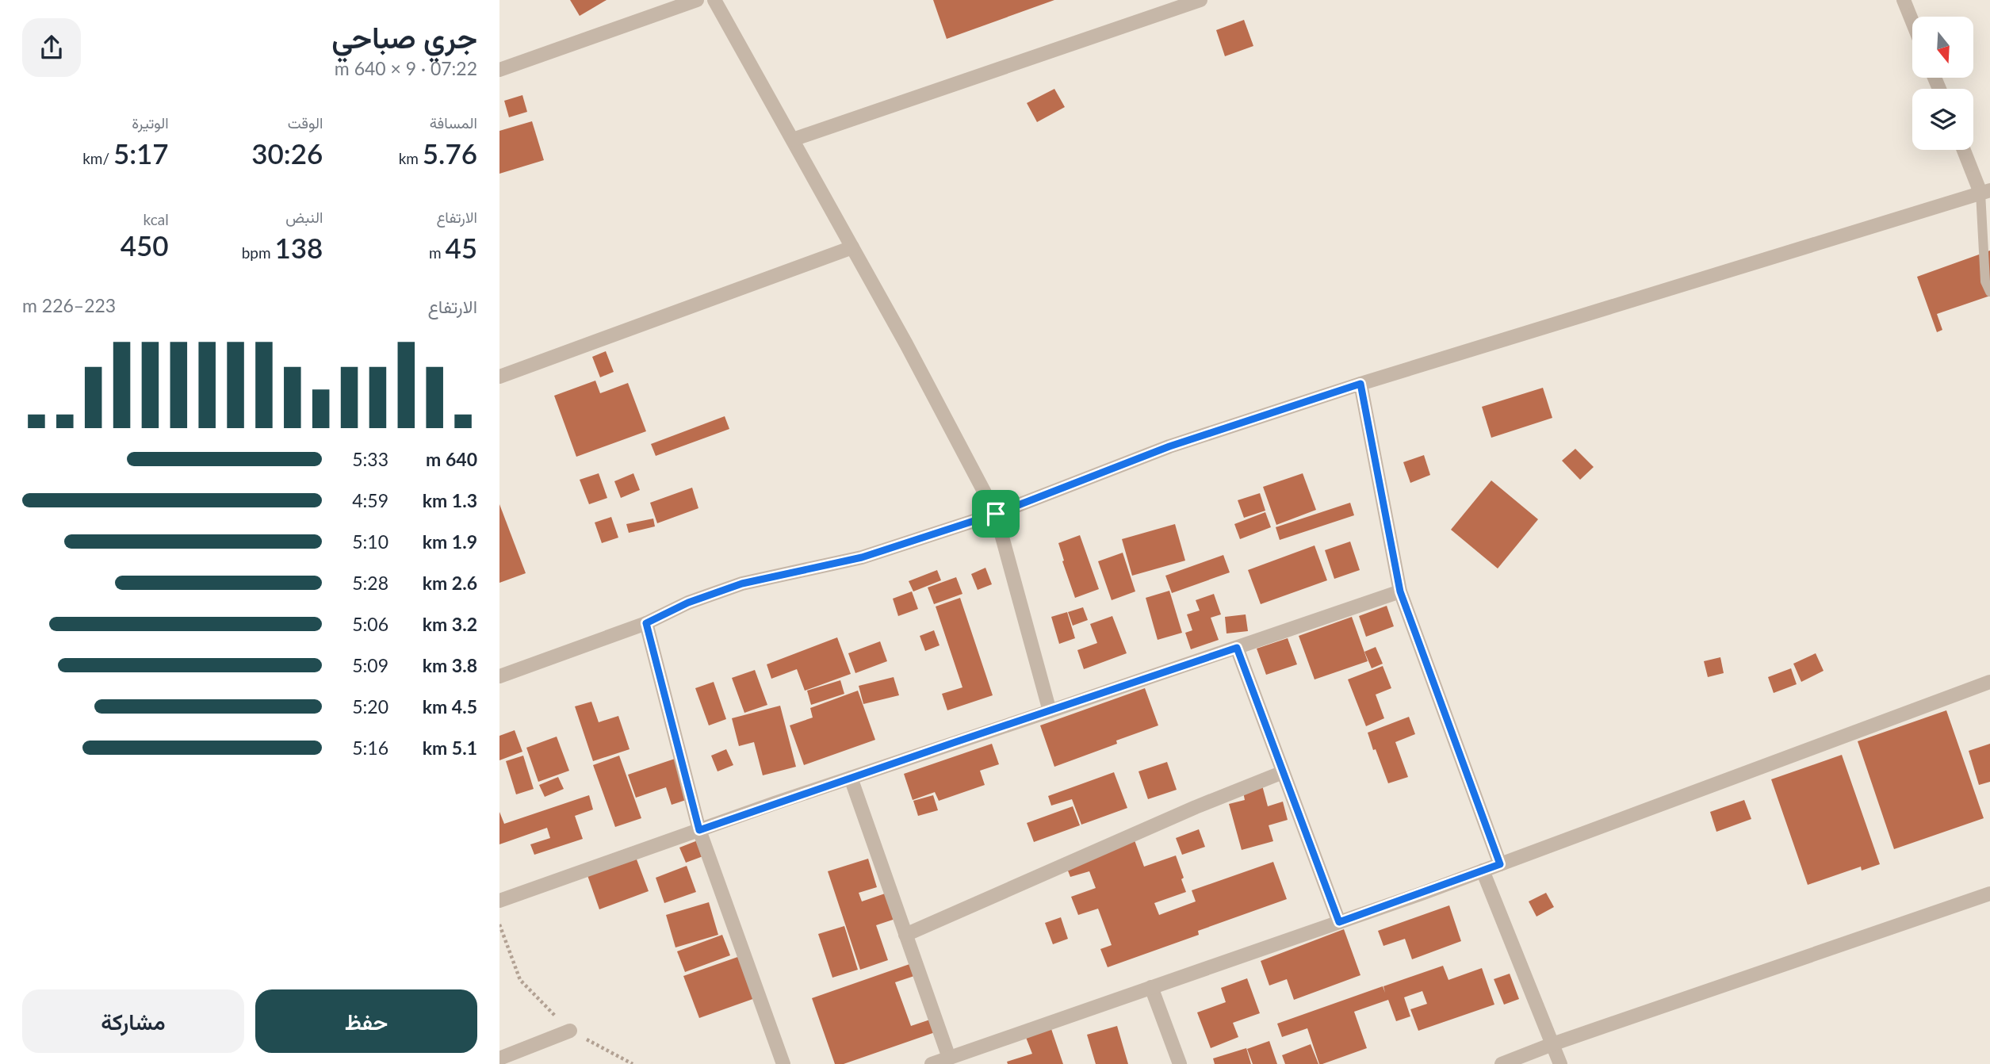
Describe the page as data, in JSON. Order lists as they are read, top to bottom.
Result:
{
  "north": "bottom",
  "page": {
    "heading": ["جري صباحي", "07:22 · 9 × 640 m"],
    "stats": [
      ["المسافة", "5.76 km"],
      ["الوقت", "30:26"],
      ["الوتيرة", "5:17 /km"],
      ["الارتفاع", "45 m"],
      ["النبض", "138 bpm"],
      ["kcal", "450"]
    ],
    "chart": ["الارتفاع", "223–226 m"],
    "list": [
      {
        "name": "640 m",
        "note": "5:33"
      },
      {
        "name": "1.3 km",
        "note": "4:59"
      },
      {
        "name": "1.9 km",
        "note": "5:10"
      },
      {
        "name": "2.6 km",
        "note": "5:28"
      },
      {
        "name": "3.2 km",
        "note": "5:06"
      },
      {
        "name": "3.8 km",
        "note": "5:09"
      },
      {
        "name": "4.5 km",
        "note": "5:20"
      },
      {
        "name": "5.1 km",
        "note": "5:16"
      }
    ],
    "buttons": ["حفظ", "مشاركة"]
  }
}
